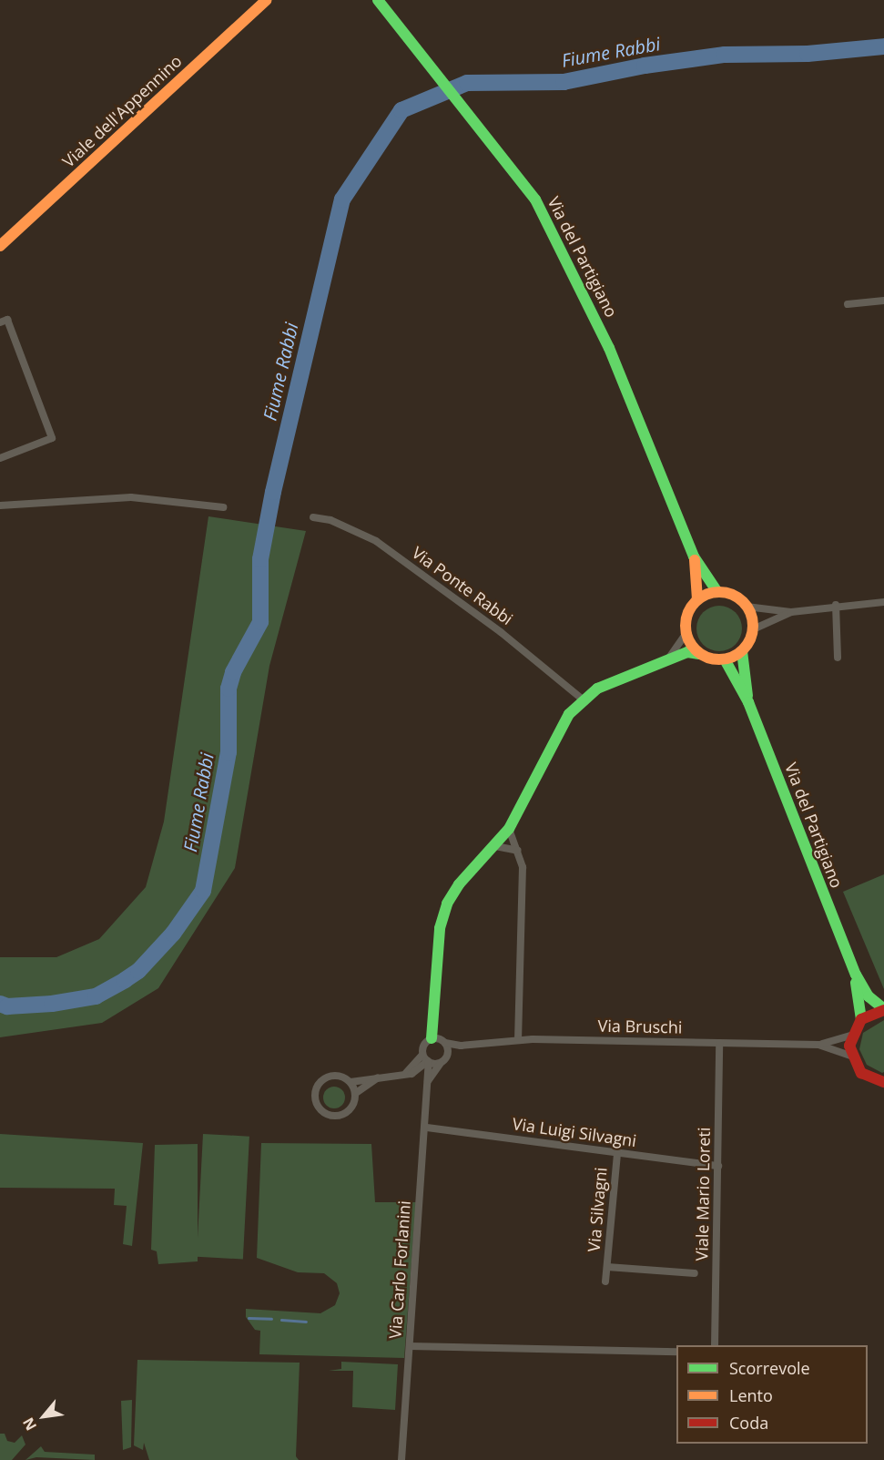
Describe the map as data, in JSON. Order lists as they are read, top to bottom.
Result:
{
  "streets": {
    "main road": ["Viale dell'Appennino", "Via del Partigiano"],
    "street": [
      "Via Ponte Rabbi",
      "Via Bruschi",
      "Via Luigi Silvagni",
      "Viale Mario Loreti",
      "Via Silvagni",
      "Via Carlo Forlanini"
    ]
  },
  "crossings": [
    ["Via Bruschi", "Viale Mario Loreti"],
    ["Via Luigi Silvagni", "Viale Mario Loreti"],
    ["Via Luigi Silvagni", "Via Silvagni"],
    ["Via Luigi Silvagni", "Via Carlo Forlanini"]
  ],
  "water": ["Fiume Rabbi"],
  "legend": ["Scorrevole", "Lento", "Coda"],
  "north": "bottom left"
}
